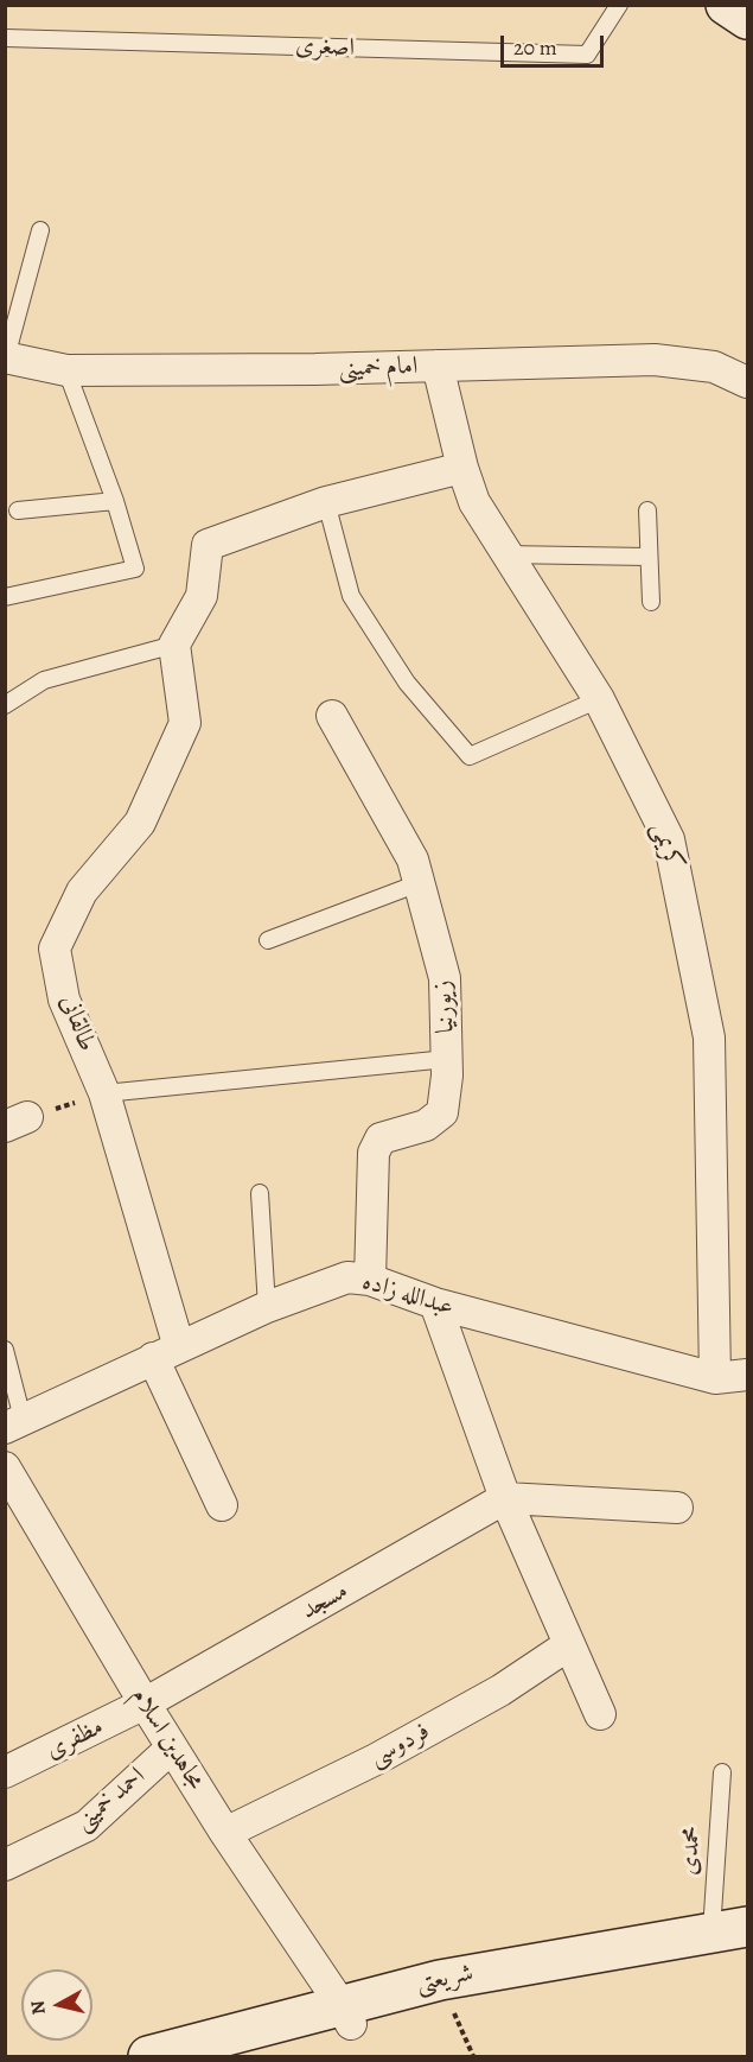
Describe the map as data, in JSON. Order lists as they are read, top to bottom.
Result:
{
  "streets": {
    "street": [
      "امام خمینی",
      "کریمی",
      "زیورنیا",
      "طالقانی",
      "عبدالله زاده",
      "مسجد",
      "مظفری",
      "مجاهدین اسلام",
      "فردوسی",
      "احمد خمینی",
      "شریعتی"
    ],
    "lane": ["اصغری", "محمدی"]
  },
  "crossings": [
    ["امام خمینی", "کریمی"],
    ["کریمی", "عبدالله زاده"],
    ["زیورنیا", "عبدالله زاده"],
    ["طالقانی", "عبدالله زاده"],
    ["مسجد", "مظفری"],
    ["مسجد", "مجاهدین اسلام"],
    ["مظفری", "مجاهدین اسلام"],
    ["مجاهدین اسلام", "فردوسی"],
    ["مجاهدین اسلام", "احمد خمینی"],
    ["مجاهدین اسلام", "شریعتی"],
    ["محمدی", "شریعتی"]
  ],
  "scale_bar": "20 m",
  "north": "left"
}
